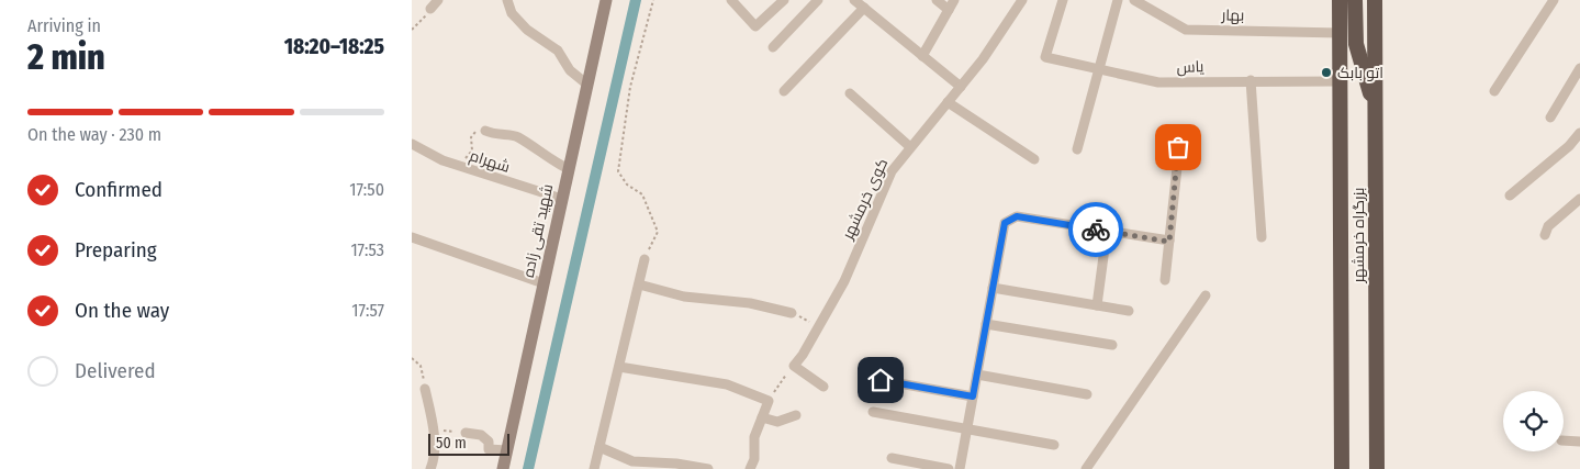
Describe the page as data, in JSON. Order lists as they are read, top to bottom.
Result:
{
  "streets": {
    "highway": ["بزرگراه خرمشهر"],
    "main road": ["شهید تقی زاده"],
    "street": [
      "بهار",
      "یاس",
      "شهرام",
      "کوی خرمشهر"
    ]
  },
  "crossings": [
    ["بهار", "بزرگراه خرمشهر"],
    ["یاس", "بزرگراه خرمشهر"],
    ["شهرام", "شهید تقی زاده"]
  ],
  "places": ["اتو بابک"],
  "scale_bar": "50 m",
  "page": {
    "heading": ["2 min", "Arriving in", "18:20–18:25"],
    "bar": "On the way · 230 m",
    "list": [
      ["Confirmed", "17:50"],
      ["Preparing", "17:53"],
      ["On the way", "17:57"],
      "Delivered"
    ],
    "scale": "50 m"
  }
}
